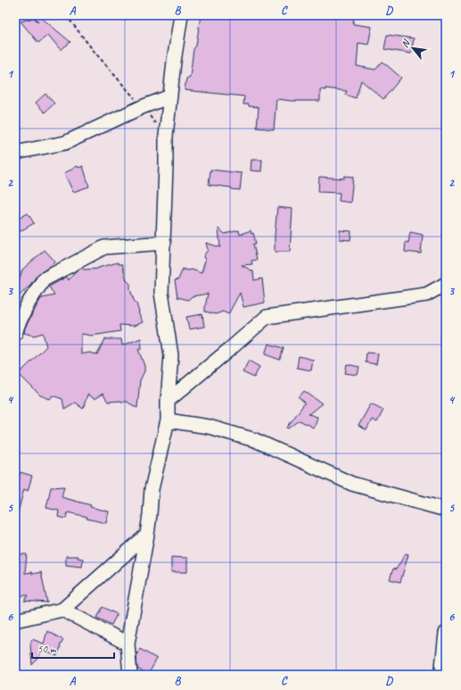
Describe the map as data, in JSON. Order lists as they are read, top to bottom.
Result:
{
  "scale_bar": "50 m",
  "north": "top left",
  "grid": {
    "columns": [
      "A",
      "B",
      "C",
      "D"
    ],
    "rows": [
      "1",
      "2",
      "3",
      "4",
      "5",
      "6"
    ]
  }
}
